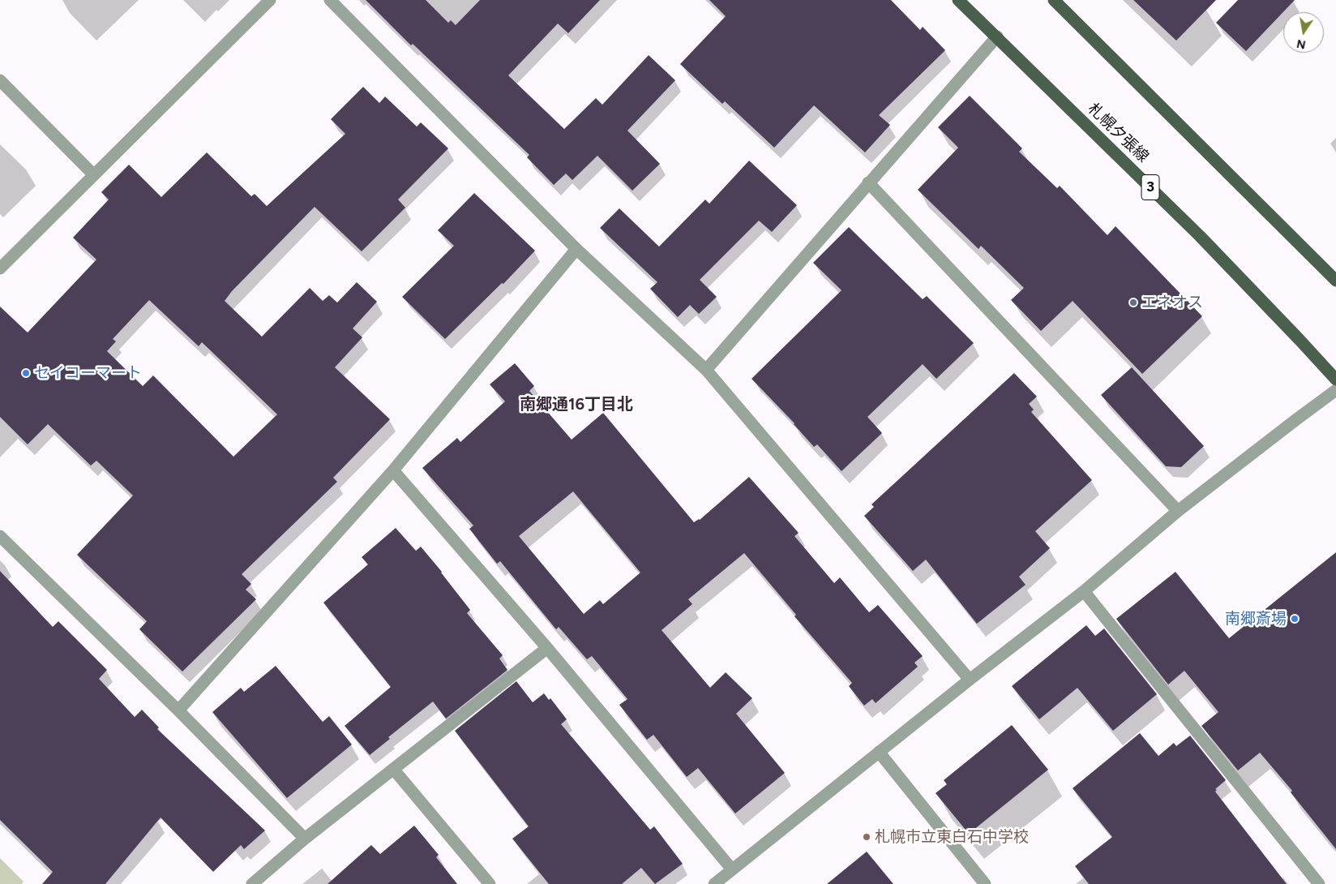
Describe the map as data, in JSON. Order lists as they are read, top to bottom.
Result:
{
  "streets": {
    "main road": ["札幌夕張線", "3"]
  },
  "districts": ["南郷通16丁目北"],
  "places": [
    "エネオス",
    "セイコーマート",
    "南郷斎場",
    "札幌市立東白石中学校"
  ],
  "north": "bottom"
}
